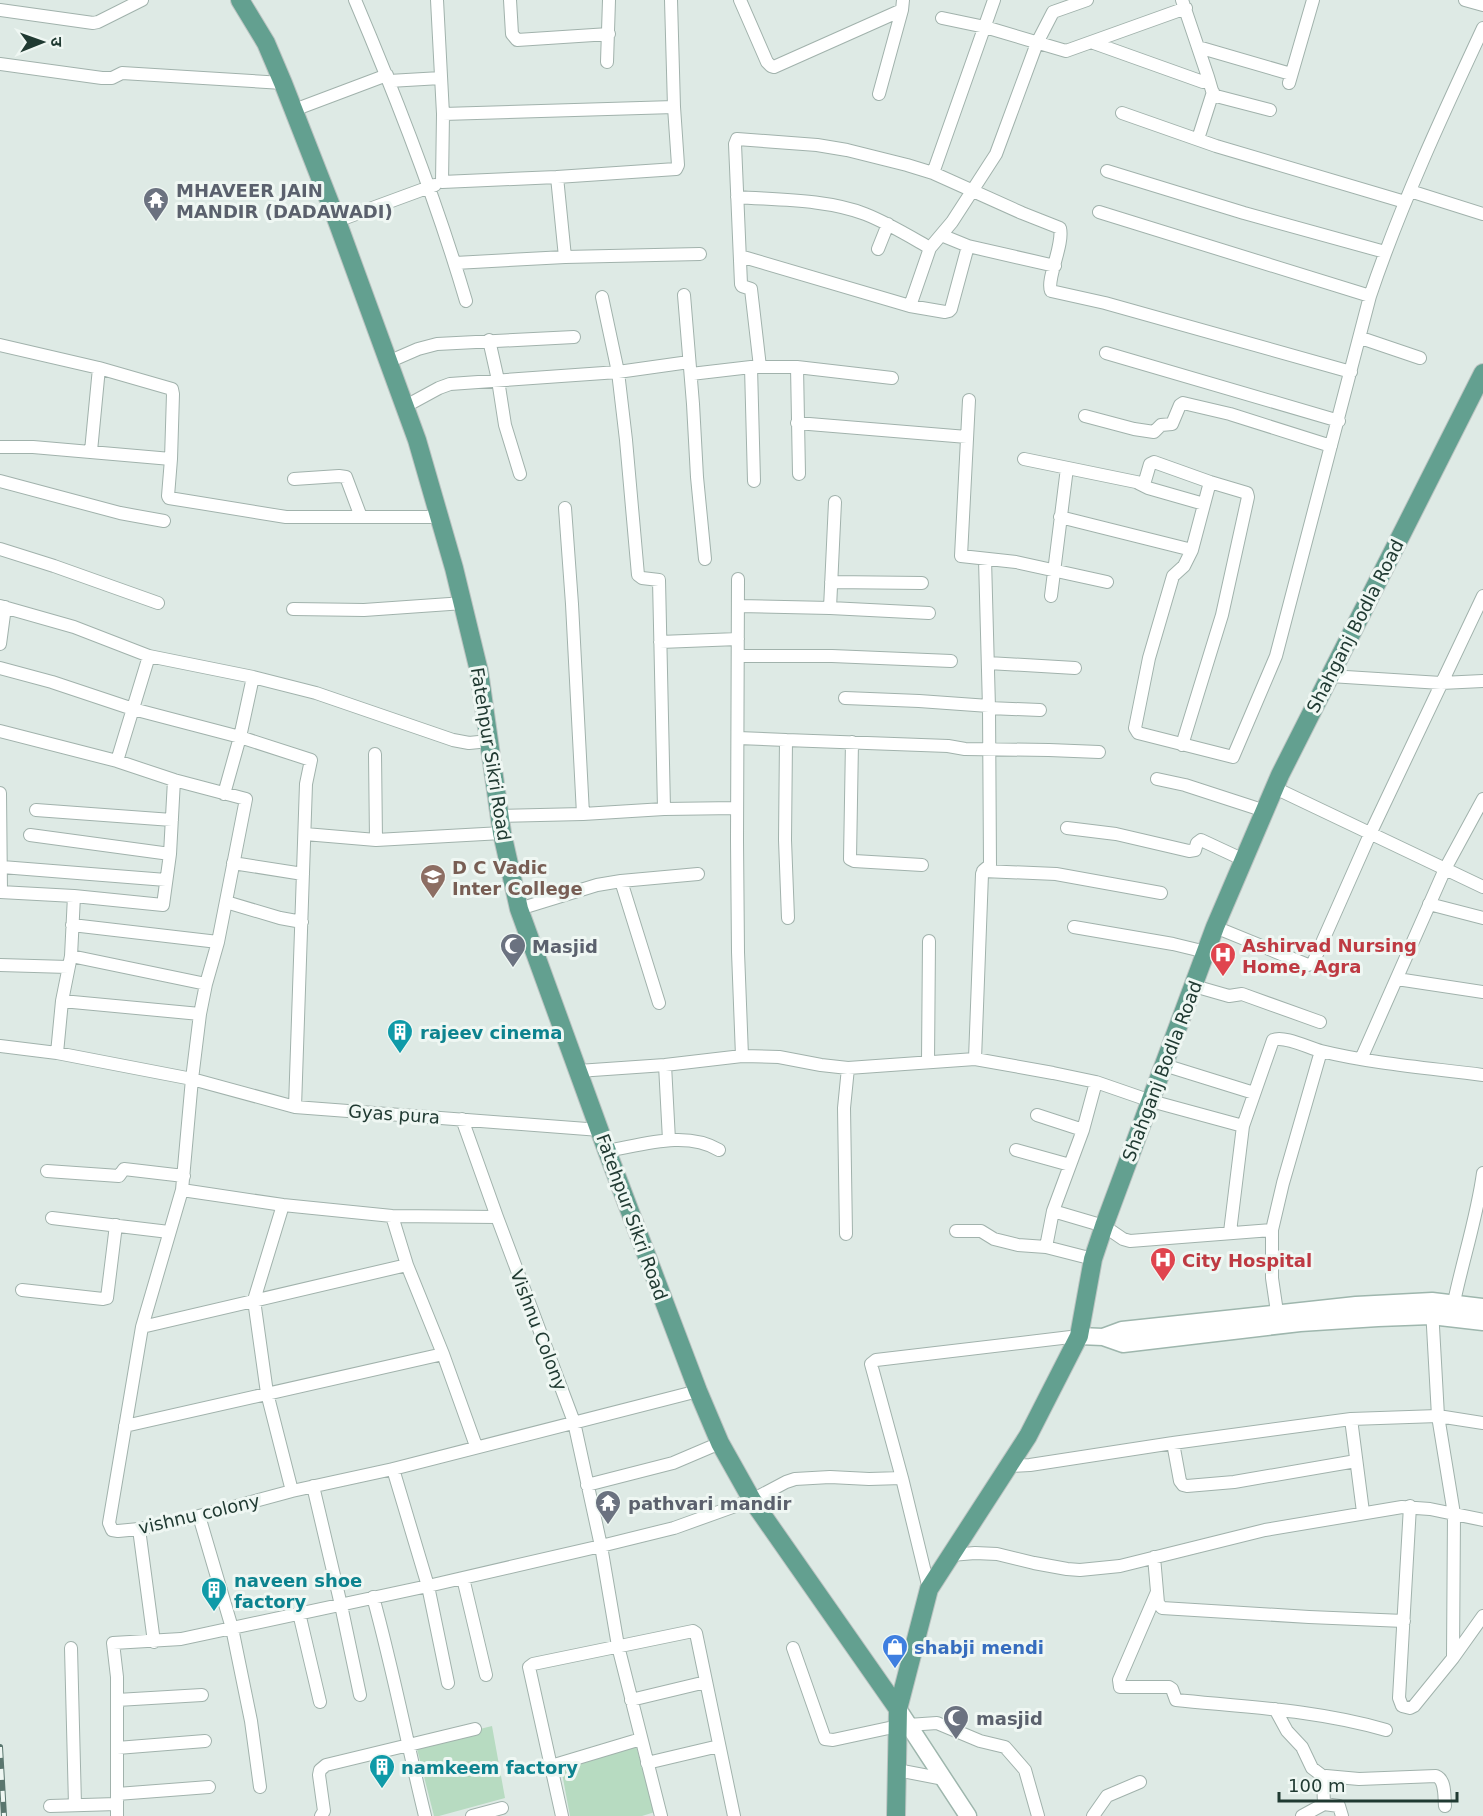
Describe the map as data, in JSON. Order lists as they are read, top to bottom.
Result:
{
  "streets": {
    "main road": ["Shahganj Bodla Road", "Fatehpur Sikri Road"],
    "street": ["Gyas pura", "Vishnu Colony", "vishnu colony"]
  },
  "crossings": [
    ["Shahganj Bodla Road", "Fatehpur Sikri Road"],
    ["Fatehpur Sikri Road", "Gyas pura"],
    ["Fatehpur Sikri Road", "vishnu colony"],
    ["Gyas pura", "Vishnu Colony"],
    ["Gyas pura", "vishnu colony"],
    ["Vishnu Colony", "vishnu colony"]
  ],
  "places": {
    "temple": ["MHAVEER JAIN MANDIR (DADAWADI)", "pathvari mandir"],
    "school or university": ["D C Vadic Inter College"],
    "mosque": ["Masjid", "masjid"],
    "hospital": ["Ashirvad Nursing Home, Agra", "City Hospital"],
    "building": ["rajeev cinema", "naveen shoe factory", "namkeem factory"],
    "shop": ["shabji mendi"]
  },
  "scale_bar": "100 m",
  "north": "right"
}
